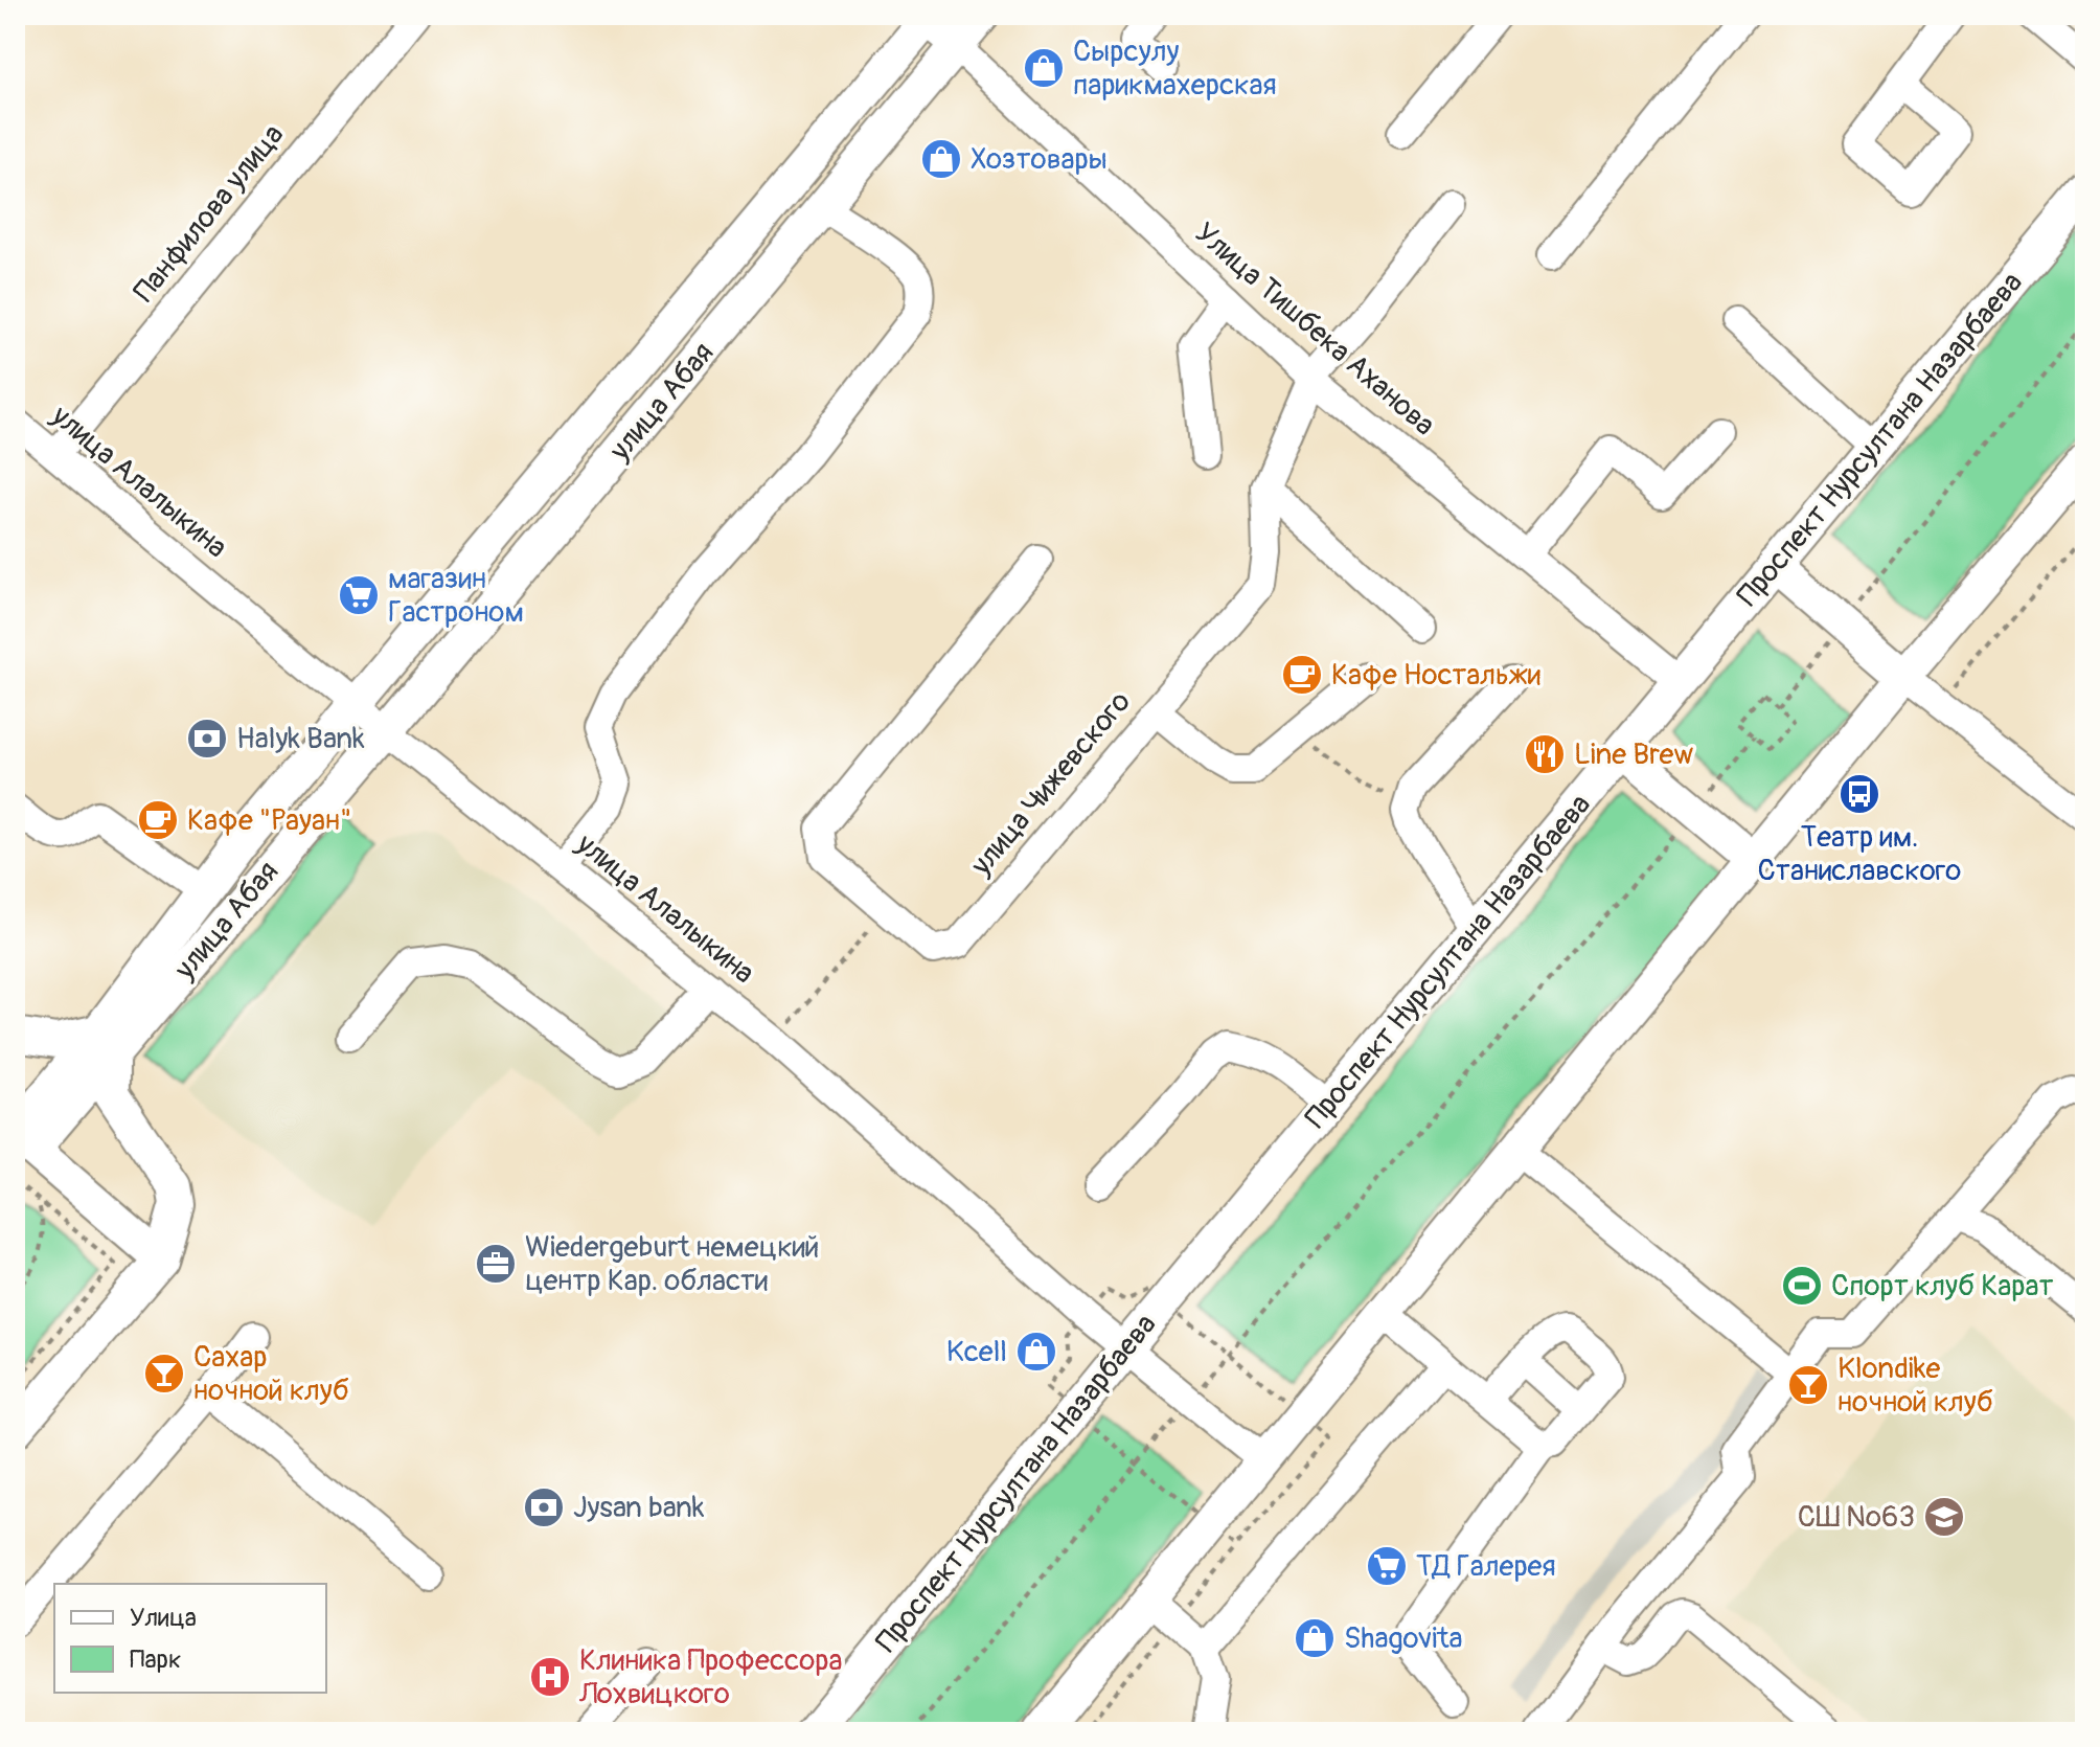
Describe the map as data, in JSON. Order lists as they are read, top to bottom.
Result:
{
  "streets": {
    "main road": ["улица Абая", "Проспект Нурсултана Назарбаева"],
    "street": [
      "Панфилова улица",
      "Улица Тишбека Аханова",
      "улица Алалыкина",
      "улица Чижевского"
    ]
  },
  "crossings": [
    ["Панфилова улица", "улица Алалыкина"],
    ["Улица Тишбека Аханова", "улица Абая"],
    ["Улица Тишбека Аханова", "Проспект Нурсултана Назарбаева"],
    ["Улица Тишбека Аханова", "улица Чижевского"],
    ["улица Абая", "улица Алалыкина"],
    ["Проспект Нурсултана Назарбаева", "улица Алалыкина"]
  ],
  "places": {
    "shop": [
      "Сырсулу парикмахерская",
      "Хозтовары",
      "Kcell",
      "Shagovita"
    ],
    "supermarket": ["магазин Гастроном", "ТД Галерея"],
    "cafe": ["Кафе Ностальжи", "Кафе \"Рауан\""],
    "bank": ["Halyk Bank", "Jysan bank"],
    "restaurant": ["Line Brew"],
    "bus stop": ["Театр им. Станиславского"],
    "office": ["Wiedergeburt немецкий центр Кар. области"],
    "sports": ["Спорт клуб Карат"],
    "bar": ["Сахар ночной клуб", "Klondike ночной клуб"],
    "school or university": ["СШ №63"],
    "hospital": ["Клиника Профессора Лохвицкого"]
  },
  "legend": ["Улица", "Парк"]
}
